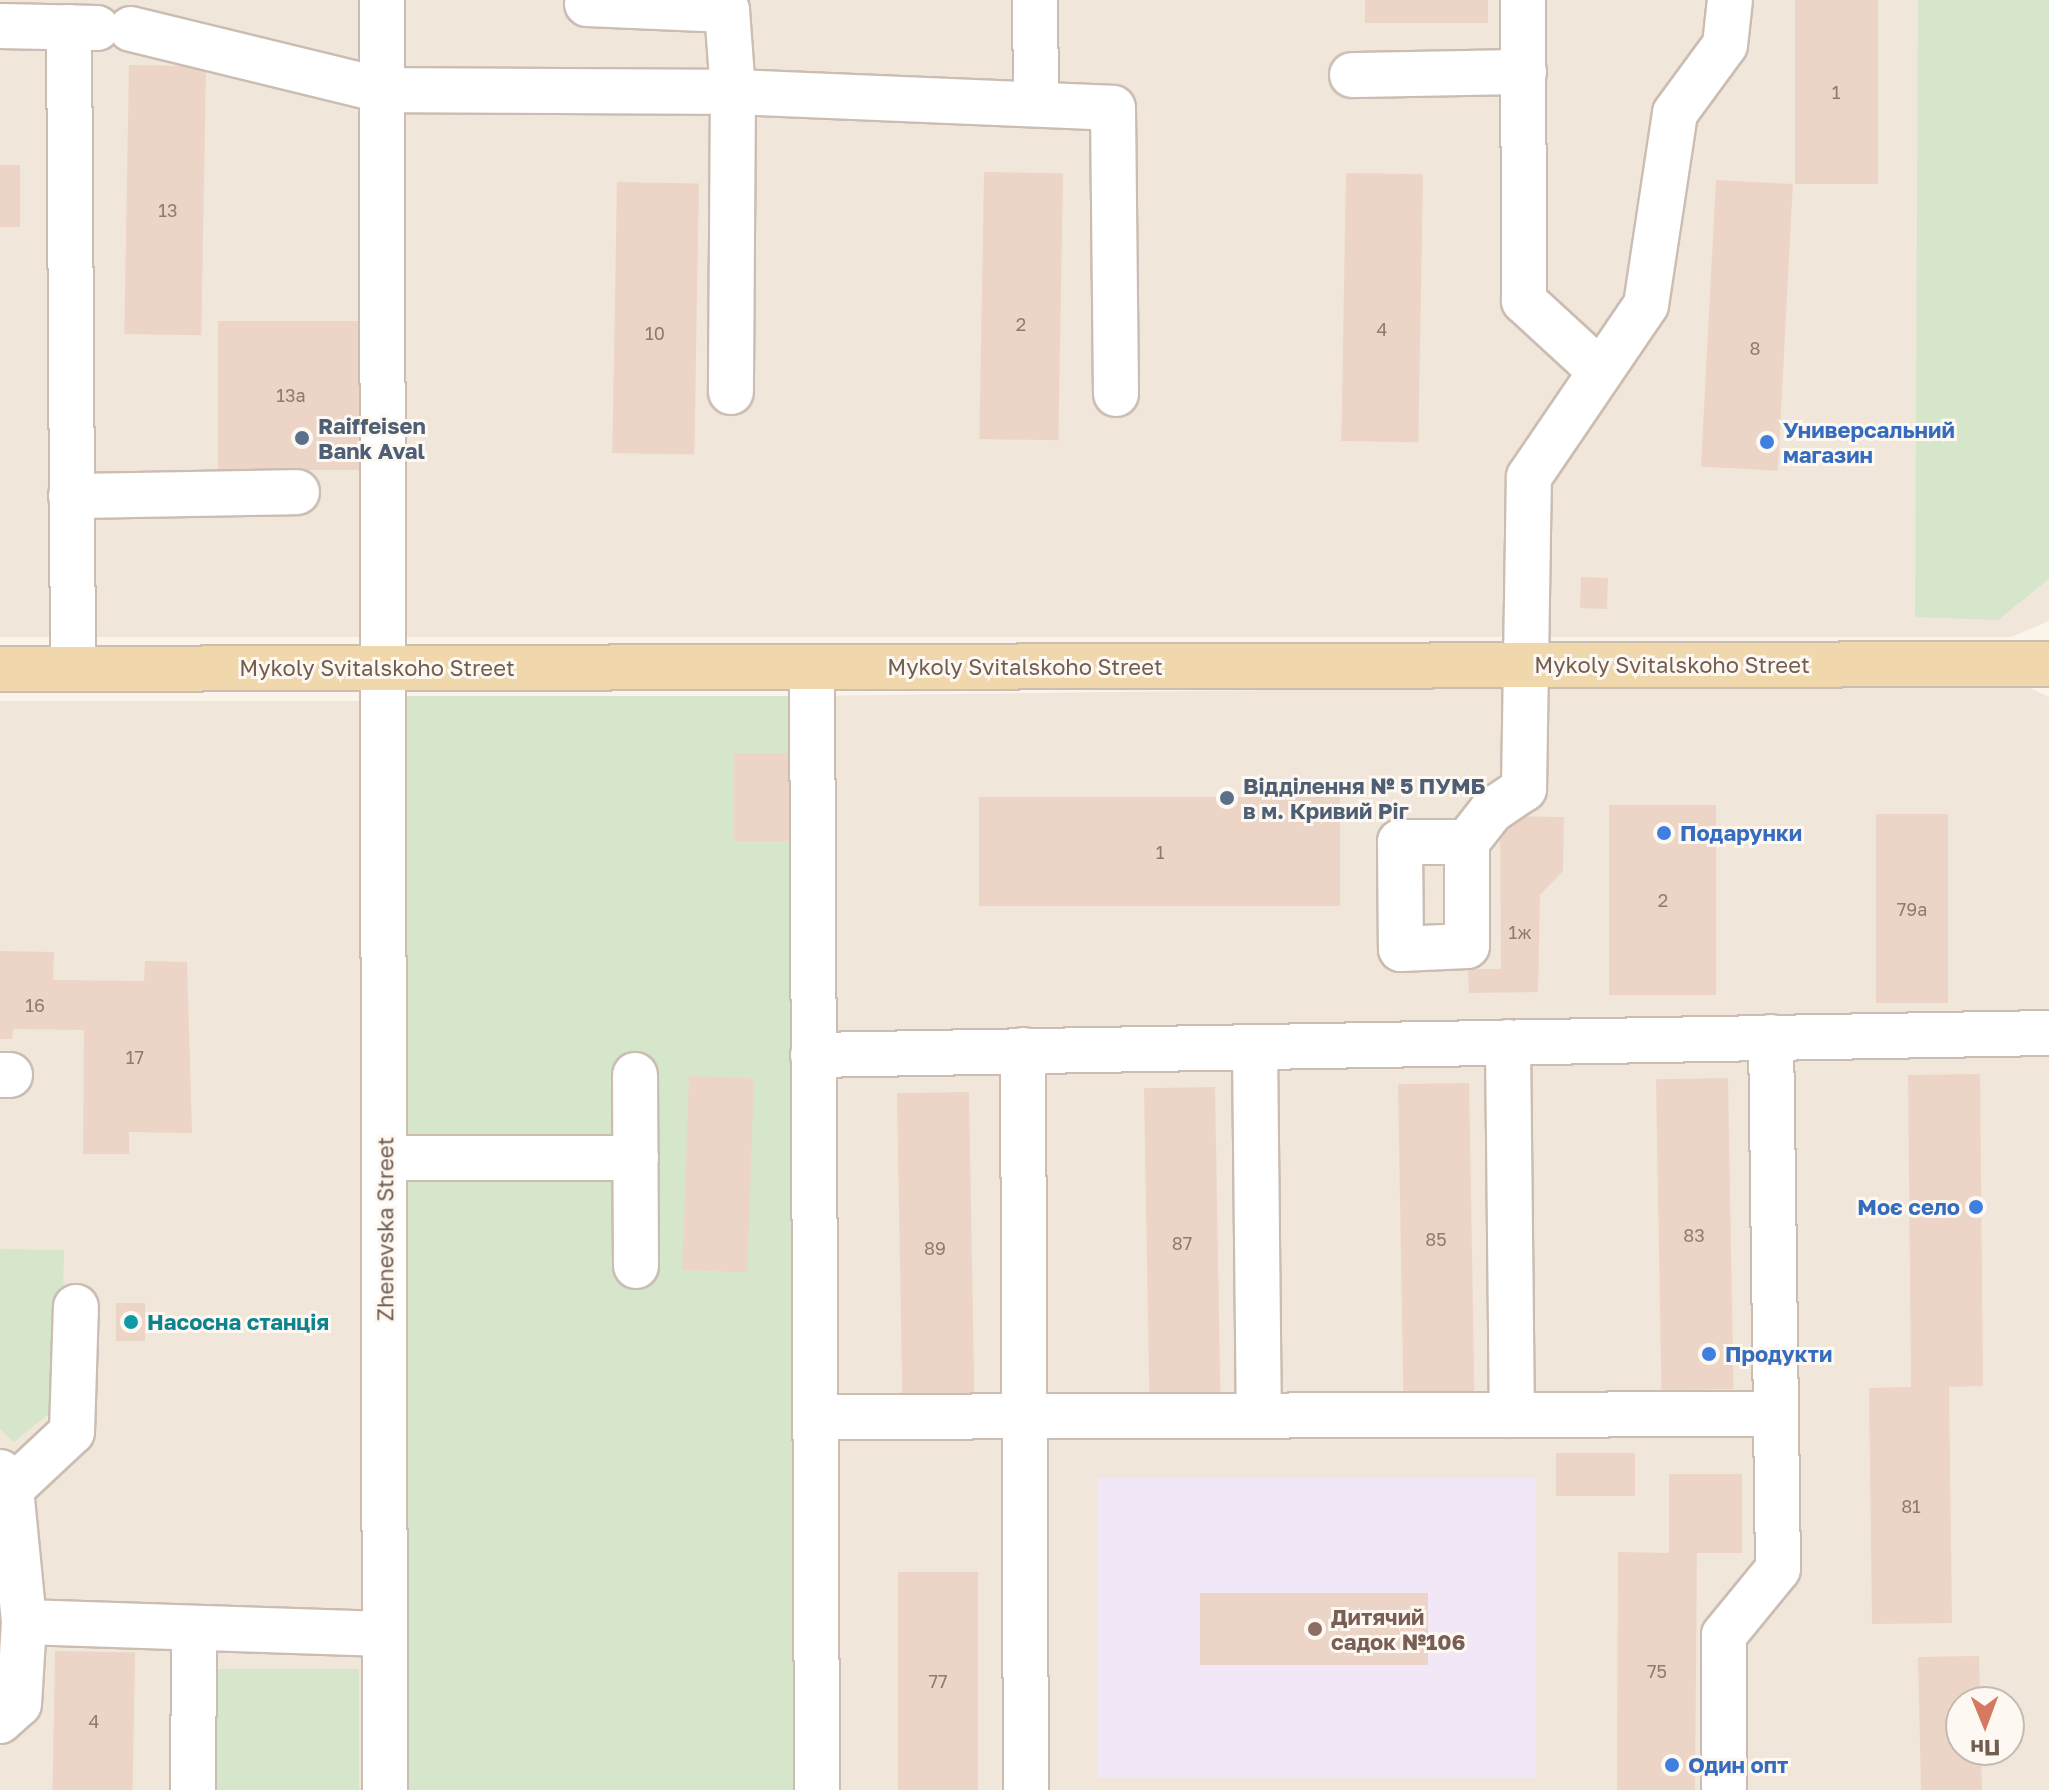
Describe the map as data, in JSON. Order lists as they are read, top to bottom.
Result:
{
  "streets": {
    "main road": ["Mykoly Svitalskoho Street"],
    "street": ["Zhenevska Street"]
  },
  "crossings": [
    ["Mykoly Svitalskoho Street", "Zhenevska Street"]
  ],
  "places": [
    "Raiffeisen Bank Aval",
    "Универсальний магазин",
    "Відділення № 5 ПУМБ в м. Кривий Ріг",
    "Подарунки",
    "Моє село",
    "Насосна станція",
    "Продукти",
    "Дитячий садок №106",
    "Один опт"
  ],
  "house_numbers": [
    "1",
    "13",
    "2",
    "4",
    "10",
    "8",
    "13а",
    "1",
    "2",
    "79а",
    "1ж",
    "16",
    "17",
    "83",
    "85",
    "87",
    "89",
    "81",
    "75",
    "77",
    "4"
  ],
  "north": "bottom"
}
